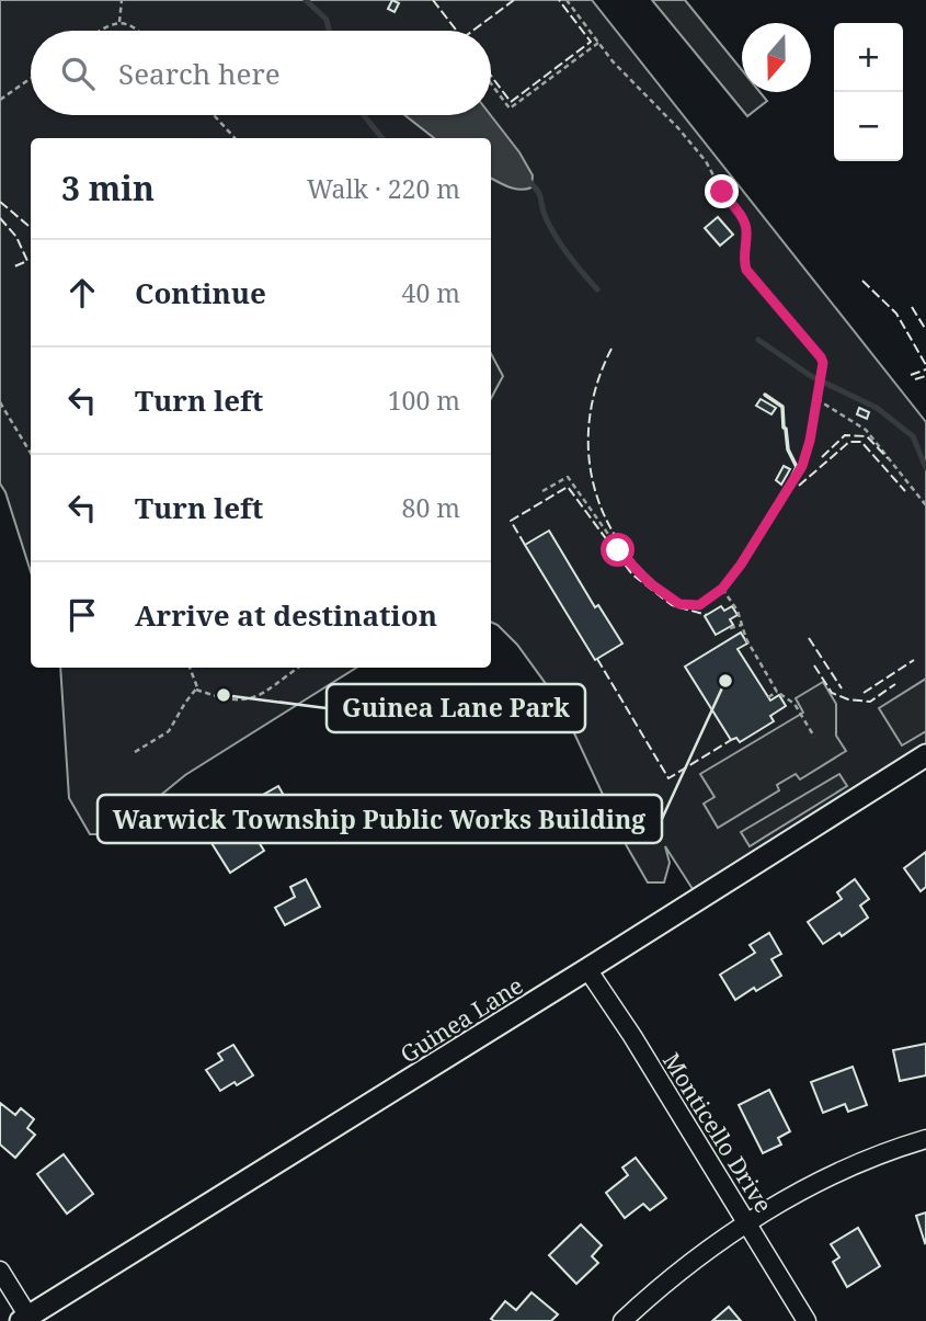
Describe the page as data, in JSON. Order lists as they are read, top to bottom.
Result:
{
  "streets": {
    "street": ["Guinea Lane", "Monticello Drive"]
  },
  "crossings": [
    ["Guinea Lane", "Monticello Drive"]
  ],
  "places": ["Warwick Township Public Works Building", "Guinea Lane Park"],
  "north": "bottom",
  "page": {
    "map_buttons": ["+", "−"],
    "search": "Search here",
    "heading": ["3 min", "Walk · 220 m"],
    "list": [
      ["Continue", "40 m"],
      ["Turn left", "100 m"],
      ["Turn left", "80 m"],
      "Arrive at destination"
    ]
  }
}
